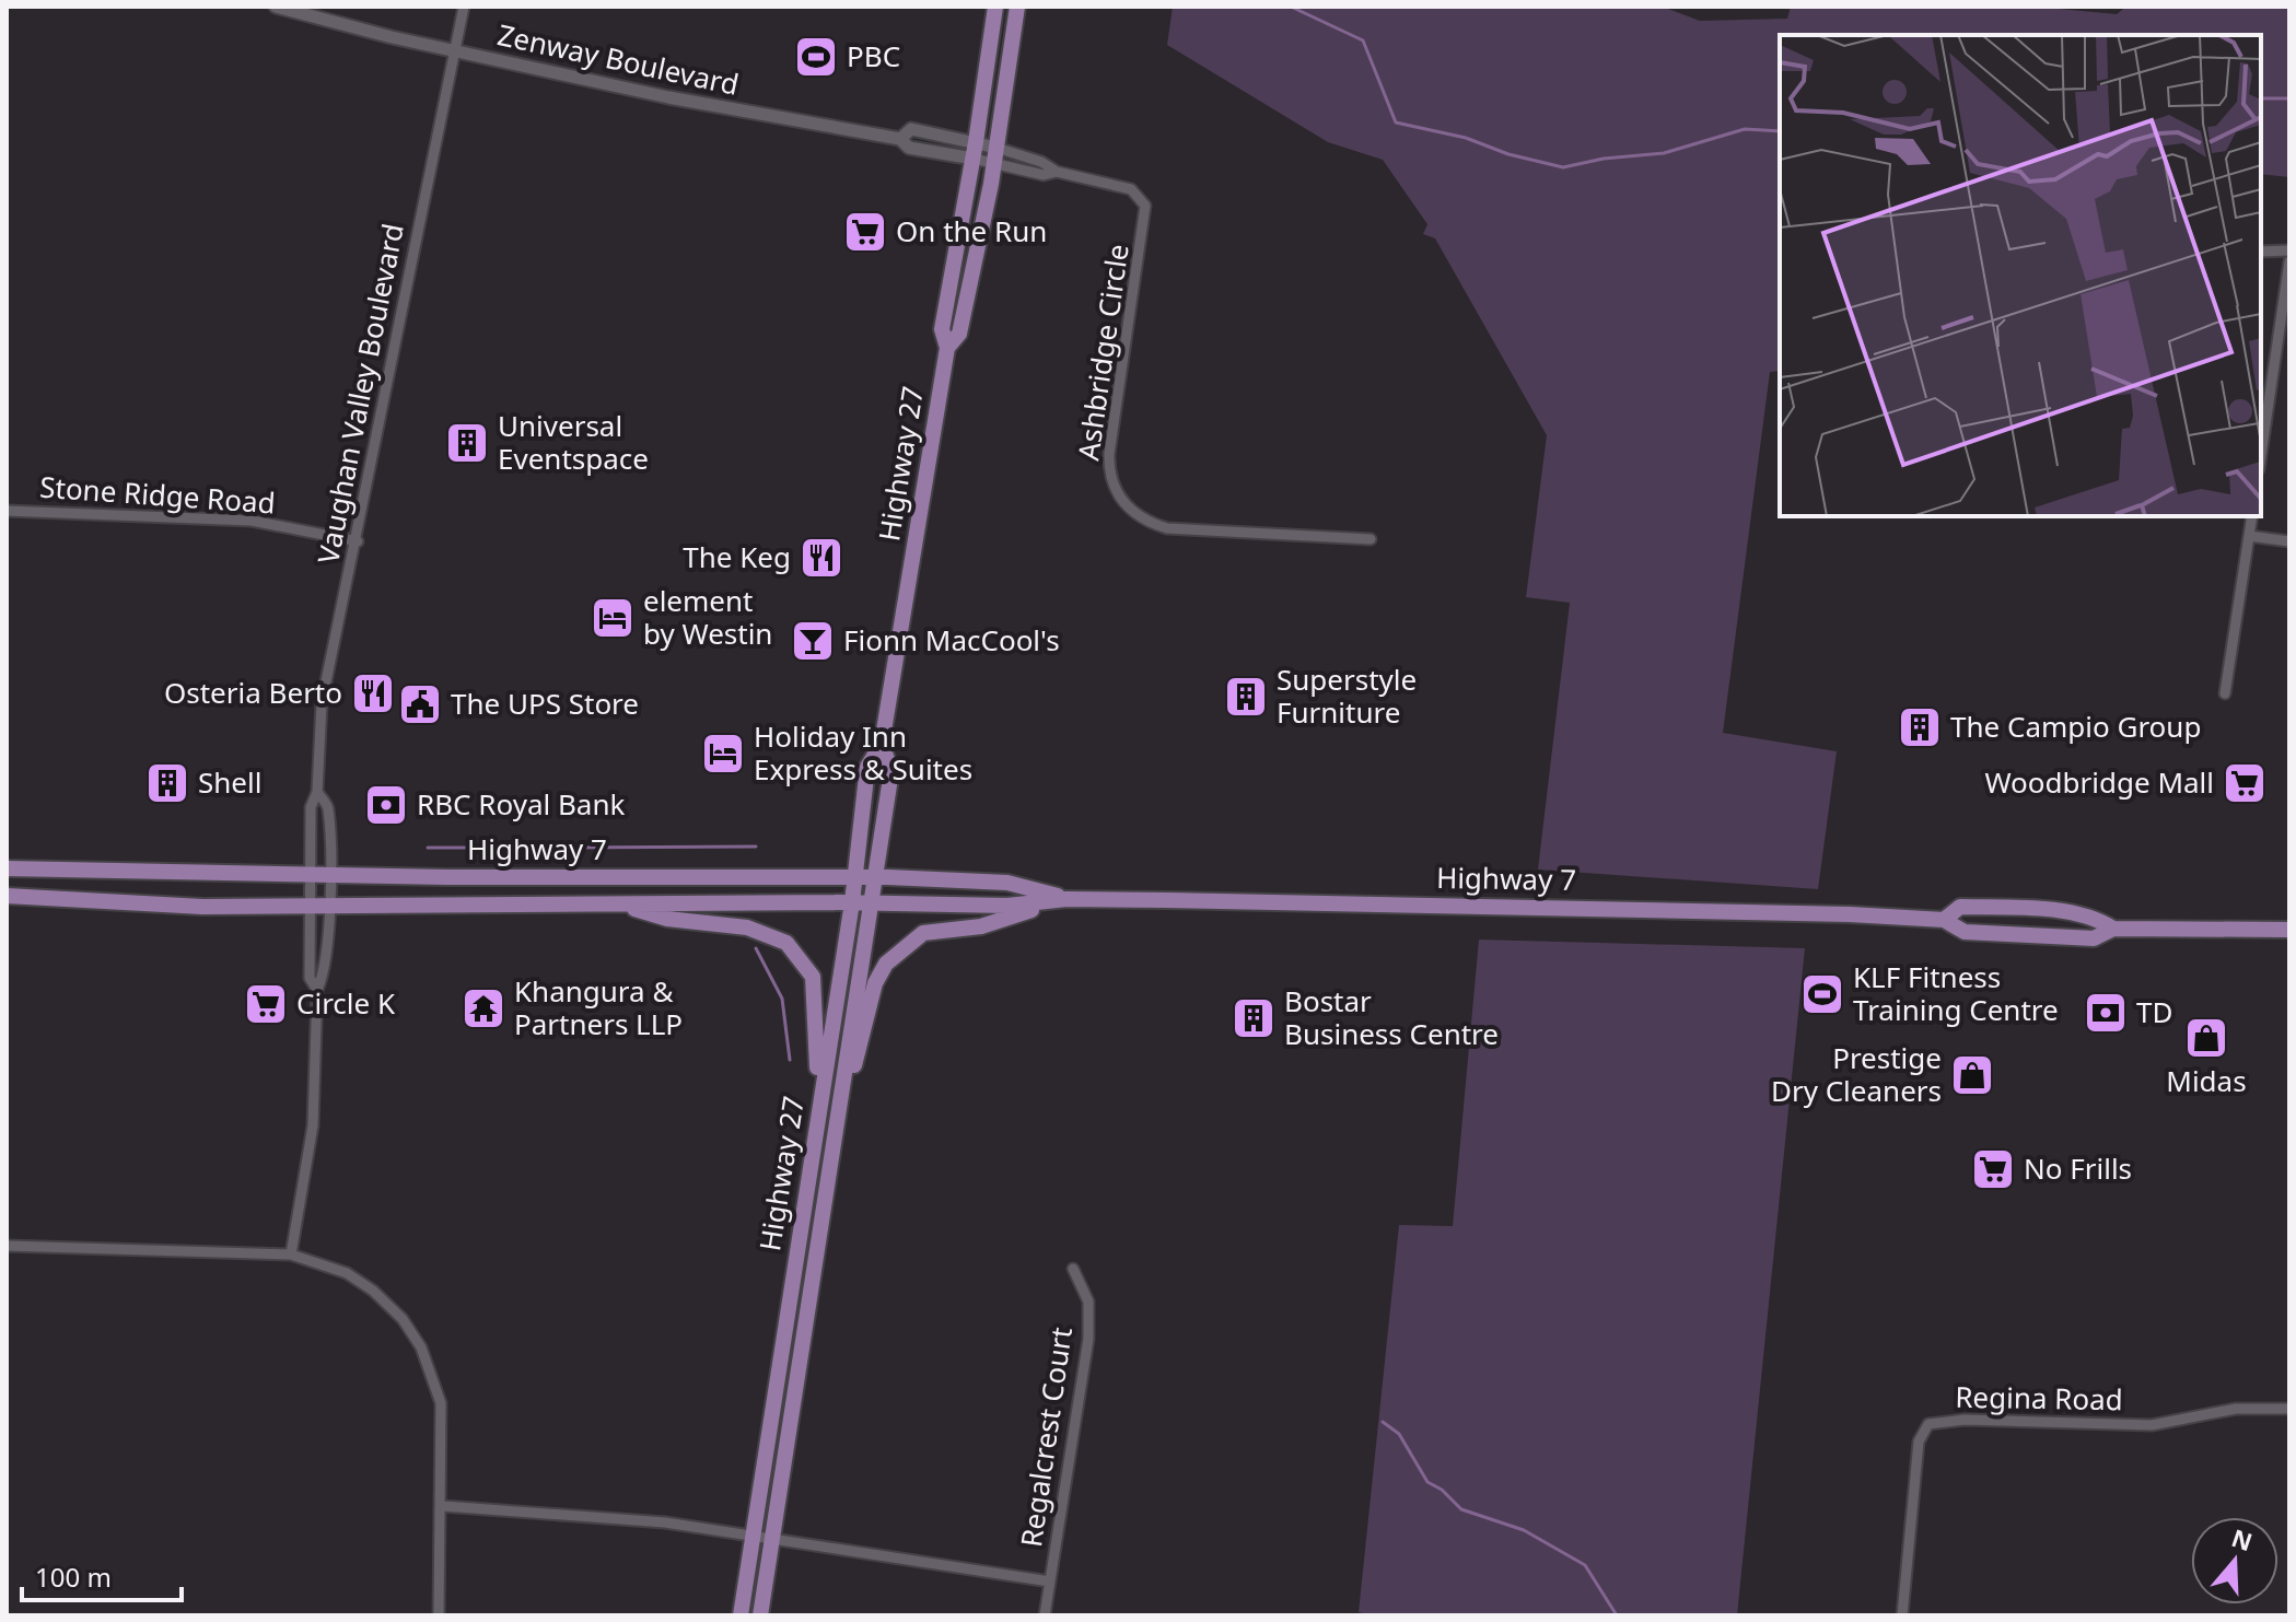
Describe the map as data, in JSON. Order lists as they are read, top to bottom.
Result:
{
  "streets": {
    "main road": ["Highway 27", "Highway 7"],
    "street": [
      "Zenway Boulevard",
      "Ashbridge Circle",
      "Vaughan Valley Boulevard",
      "Stone Ridge Road",
      "Regina Road",
      "Regalcrest Court"
    ]
  },
  "crossings": [
    ["Zenway Boulevard", "Ashbridge Circle"],
    ["Zenway Boulevard", "Vaughan Valley Boulevard"],
    ["Zenway Boulevard", "Highway 27"],
    ["Ashbridge Circle", "Highway 27"],
    ["Vaughan Valley Boulevard", "Stone Ridge Road"],
    ["Vaughan Valley Boulevard", "Highway 7"],
    ["Highway 27", "Highway 7"]
  ],
  "places": {
    "sports": ["PBC", "KLF Fitness Training Centre"],
    "supermarket": [
      "On the Run",
      "Woodbridge Mall",
      "Circle K",
      "No Frills"
    ],
    "building": [
      "Universal Eventspace",
      "Superstyle Furniture",
      "The Campio Group",
      "Shell",
      "Bostar Business Centre"
    ],
    "restaurant": ["The Keg", "Osteria Berto"],
    "hotel": ["element by Westin", "Holiday Inn Express & Suites"],
    "bar": ["Fionn MacCool's"],
    "public building": ["The UPS Store"],
    "bank": ["RBC Royal Bank", "TD"],
    "temple": ["Khangura & Partners LLP"],
    "shop": ["Midas", "Prestige Dry Cleaners"]
  },
  "scale_bar": "100 m",
  "north": "top"
}
